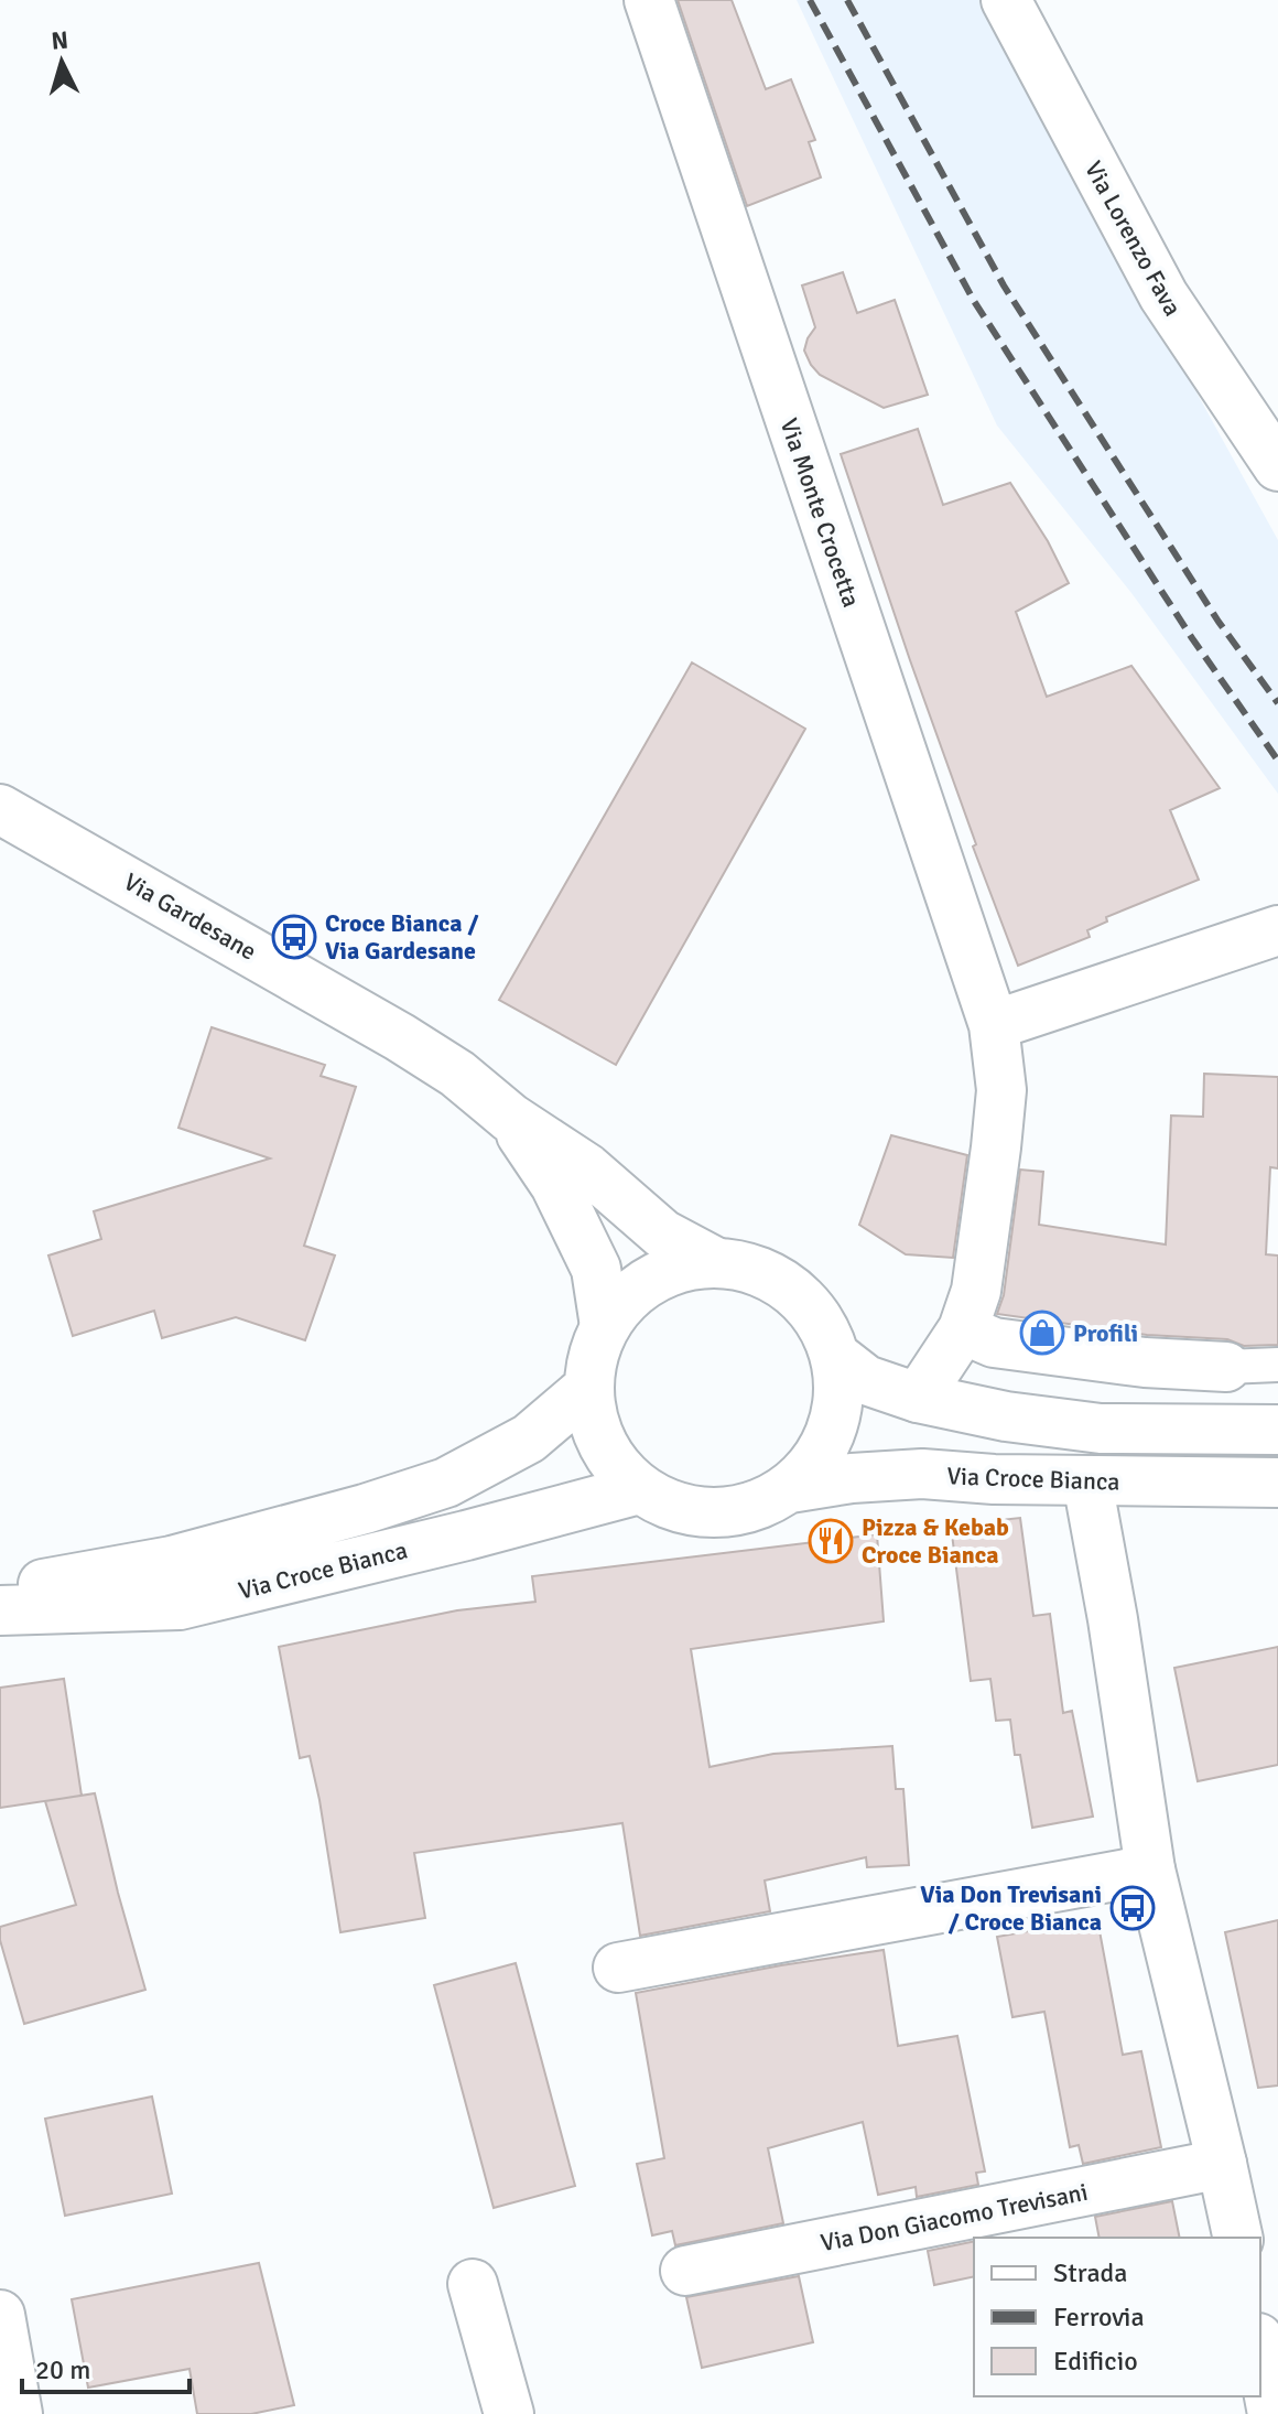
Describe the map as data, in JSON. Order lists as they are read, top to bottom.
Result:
{
  "streets": {
    "street": [
      "Via Lorenzo Fava",
      "Via Monte Crocetta",
      "Via Gardesane",
      "Via Croce Bianca",
      "Via Don Giacomo Trevisani"
    ]
  },
  "crossings": [
    ["Via Monte Crocetta", "Via Croce Bianca"],
    ["Via Gardesane", "Via Croce Bianca"]
  ],
  "places": {
    "bus stop": ["Croce Bianca / Via Gardesane", "Via Don Trevisani / Croce Bianca"],
    "shop": ["Profili"],
    "restaurant": ["Pizza & Kebab Croce Bianca"]
  },
  "legend": ["Strada", "Ferrovia", "Edificio"],
  "scale_bar": "20 m",
  "north": "top"
}
